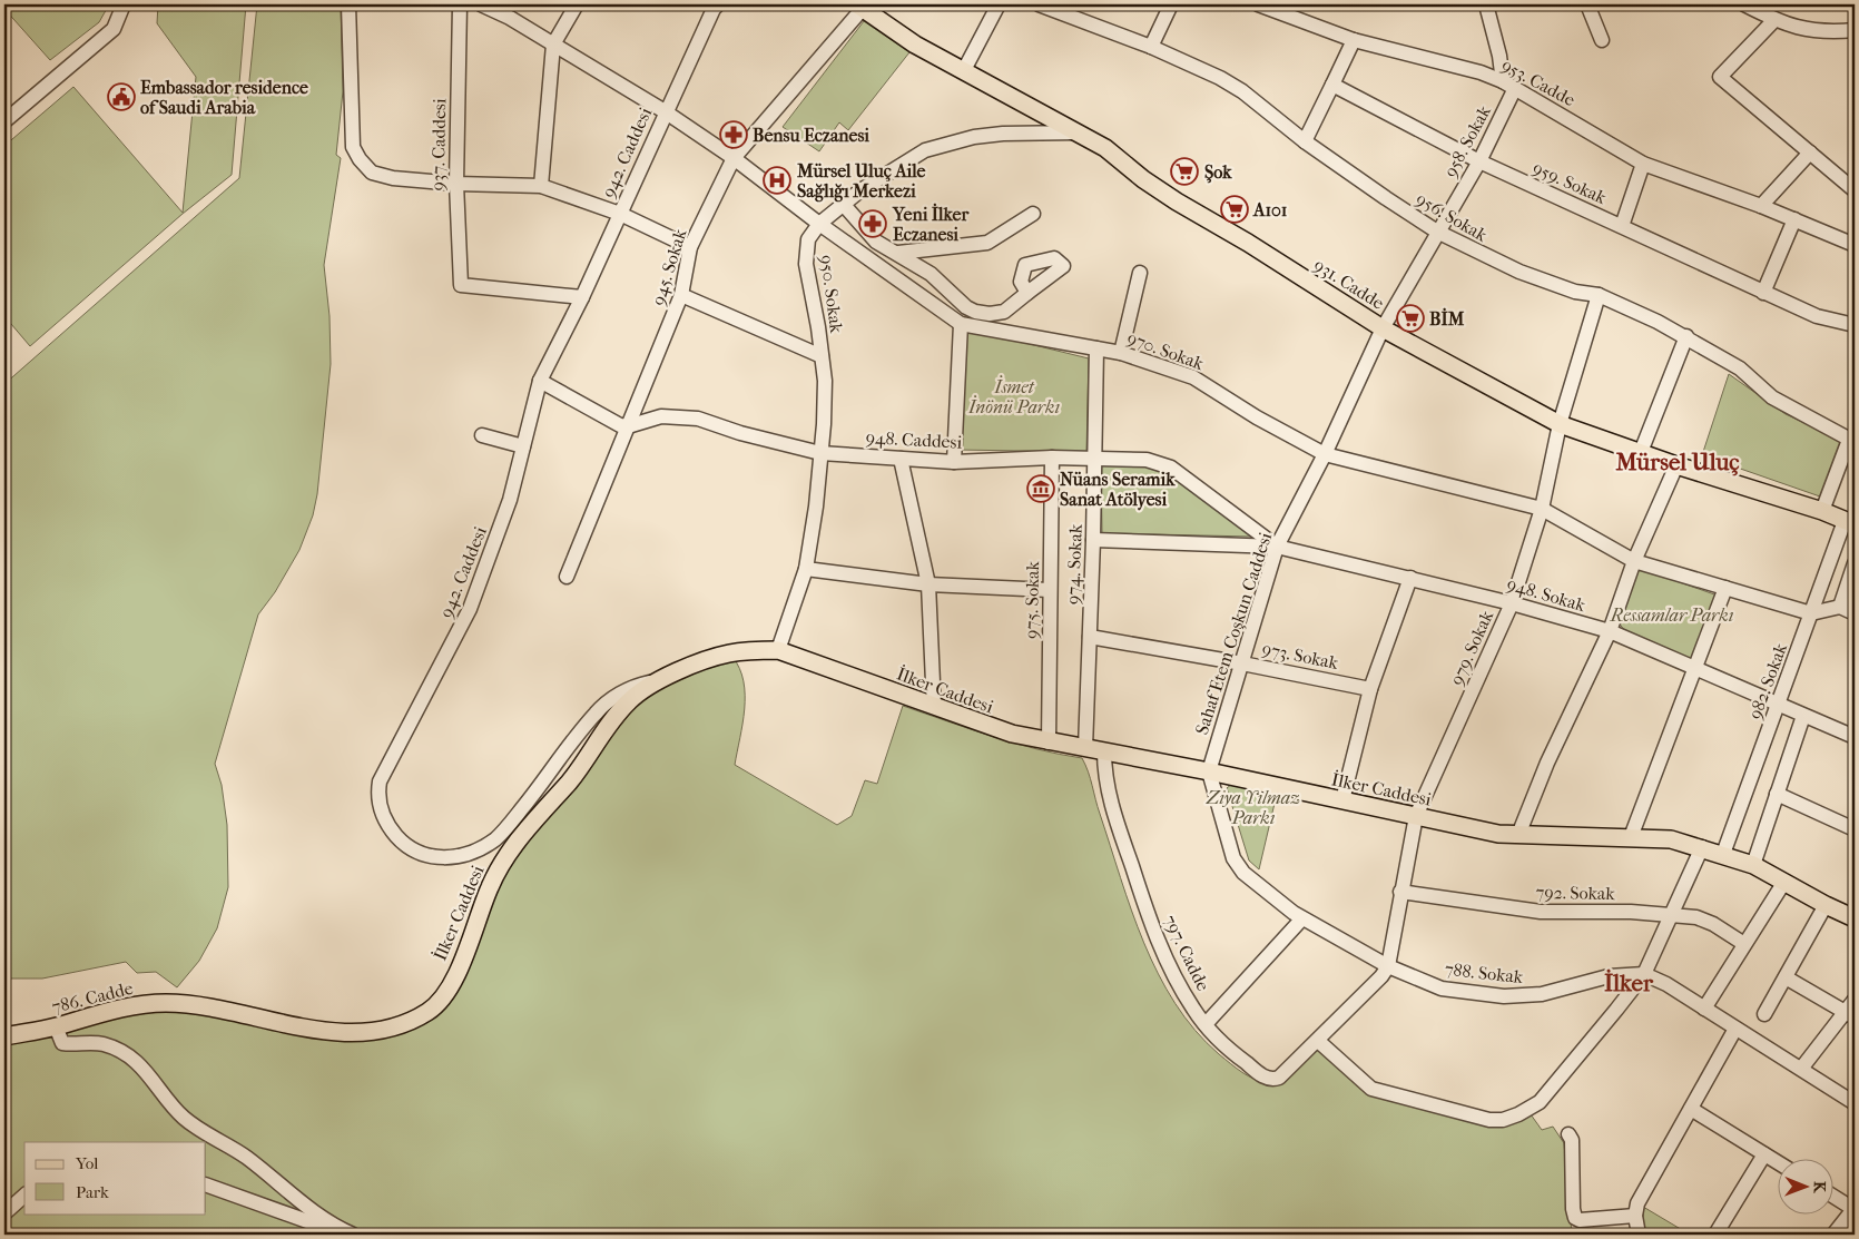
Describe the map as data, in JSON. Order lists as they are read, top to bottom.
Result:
{
  "streets": {
    "main road": ["931. Cadde", "İlker Caddesi", "786. Cadde"],
    "street": [
      "953. Cadde",
      "958. Sokak",
      "937. Caddesi",
      "942. Caddesi",
      "959. Sokak",
      "956. Sokak",
      "945. Sokak",
      "950. Sokak",
      "970. Sokak",
      "948. Caddesi",
      "974. Sokak",
      "948. Sokak",
      "975. Sokak",
      "Sahaf Etem Coşkun Caddesi",
      "979. Sokak",
      "973. Sokak",
      "982. Sokak",
      "792. Sokak",
      "797. Cadde",
      "788. Sokak"
    ]
  },
  "crossings": [
    ["953. Cadde", "958. Sokak"],
    ["958. Sokak", "959. Sokak"],
    ["958. Sokak", "956. Sokak"],
    ["958. Sokak", "931. Cadde"],
    ["958. Sokak", "Sahaf Etem Coşkun Caddesi"],
    ["937. Caddesi", "942. Caddesi"],
    ["942. Caddesi", "970. Sokak"],
    ["942. Caddesi", "İlker Caddesi"],
    ["956. Sokak", "979. Sokak"],
    ["945. Sokak", "931. Cadde"],
    ["945. Sokak", "970. Sokak"],
    ["945. Sokak", "948. Caddesi"],
    ["931. Cadde", "950. Sokak"],
    ["931. Cadde", "Sahaf Etem Coşkun Caddesi"],
    ["931. Cadde", "979. Sokak"],
    ["931. Cadde", "982. Sokak"],
    ["950. Sokak", "970. Sokak"],
    ["950. Sokak", "948. Caddesi"],
    ["950. Sokak", "İlker Caddesi"],
    ["970. Sokak", "974. Sokak"],
    ["970. Sokak", "Sahaf Etem Coşkun Caddesi"],
    ["970. Sokak", "979. Sokak"],
    ["948. Caddesi", "974. Sokak"],
    ["948. Caddesi", "948. Sokak"],
    ["948. Caddesi", "975. Sokak"],
    ["948. Caddesi", "Sahaf Etem Coşkun Caddesi"],
    ["974. Sokak", "973. Sokak"],
    ["974. Sokak", "İlker Caddesi"],
    ["948. Sokak", "Sahaf Etem Coşkun Caddesi"],
    ["948. Sokak", "979. Sokak"],
    ["948. Sokak", "982. Sokak"],
    ["975. Sokak", "İlker Caddesi"],
    ["Sahaf Etem Coşkun Caddesi", "973. Sokak"],
    ["Sahaf Etem Coşkun Caddesi", "İlker Caddesi"],
    ["Sahaf Etem Coşkun Caddesi", "788. Sokak"],
    ["979. Sokak", "İlker Caddesi"],
    ["979. Sokak", "792. Sokak"],
    ["979. Sokak", "788. Sokak"],
    ["982. Sokak", "İlker Caddesi"],
    ["İlker Caddesi", "797. Cadde"],
    ["İlker Caddesi", "788. Sokak"],
    ["İlker Caddesi", "786. Cadde"]
  ],
  "districts": ["Mürsel Uluç", "İlker"],
  "parks": ["İsmet İnönü Parkı", "Ressamlar Parkı", "Ziya Yılmaz Parkı"],
  "places": {
    "public building": ["Embassador residence of Saudi Arabia"],
    "pharmacy": ["Bensu Eczanesi", "Yeni İlker Eczanesi"],
    "supermarket": ["Şok", "A101", "BİM"],
    "hospital": ["Mürsel Uluç Aile Sağlığı Merkezi"],
    "museum": ["Nüans Seramik Sanat Atölyesi"]
  },
  "legend": ["Yol", "Park"],
  "north": "right"
}
